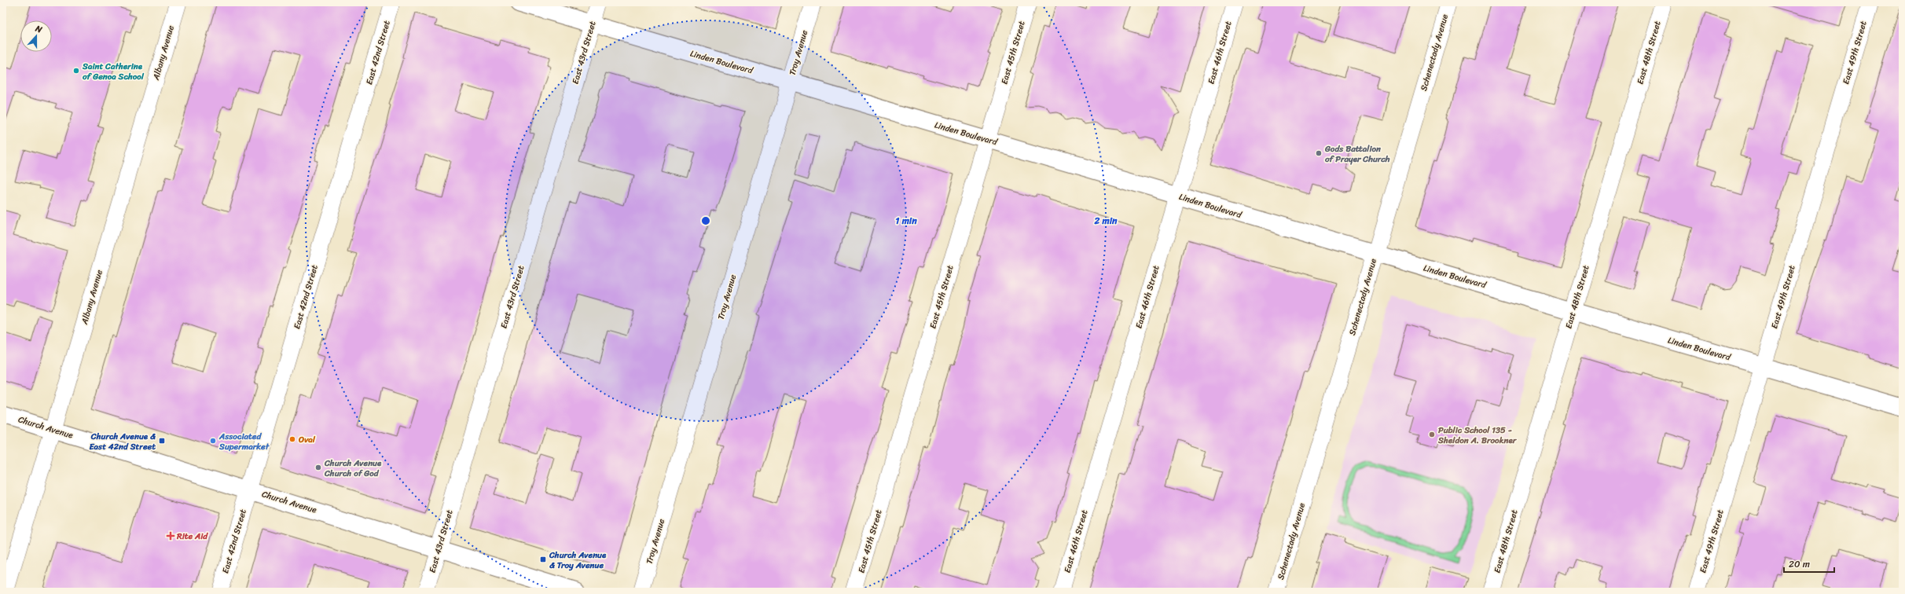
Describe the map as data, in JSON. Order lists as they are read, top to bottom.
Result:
{
  "streets": {
    "main road": ["Linden Boulevard", "Church Avenue"],
    "street": [
      "Albany Avenue",
      "East 42nd Street",
      "East 43rd Street",
      "Troy Avenue",
      "East 45th Street",
      "East 46th Street",
      "Schenectady Avenue",
      "East 48th Street",
      "East 49th Street"
    ]
  },
  "crossings": [
    ["Albany Avenue", "Church Avenue"],
    ["East 42nd Street", "Church Avenue"],
    ["East 43rd Street", "Linden Boulevard"],
    ["East 43rd Street", "Church Avenue"],
    ["Troy Avenue", "Linden Boulevard"],
    ["East 45th Street", "Linden Boulevard"],
    ["East 46th Street", "Linden Boulevard"],
    ["Schenectady Avenue", "Linden Boulevard"],
    ["East 48th Street", "Linden Boulevard"],
    ["East 49th Street", "Linden Boulevard"]
  ],
  "places": {
    "other": [
      "Saint Catherine of Genoa School",
      "Gods Battalion of Prayer Church",
      "Public School 135 - Sheldon A. Brookner",
      "Oval",
      "Associated Supermarket",
      "Church Avenue Church of God"
    ],
    "transit": ["Church Avenue & East 42nd Street", "Church Avenue & Troy Avenue"],
    "health": ["Rite Aid"]
  },
  "scale_bar": "20 m",
  "north": "top",
  "rings": ["1 min", "2 min"]
}
